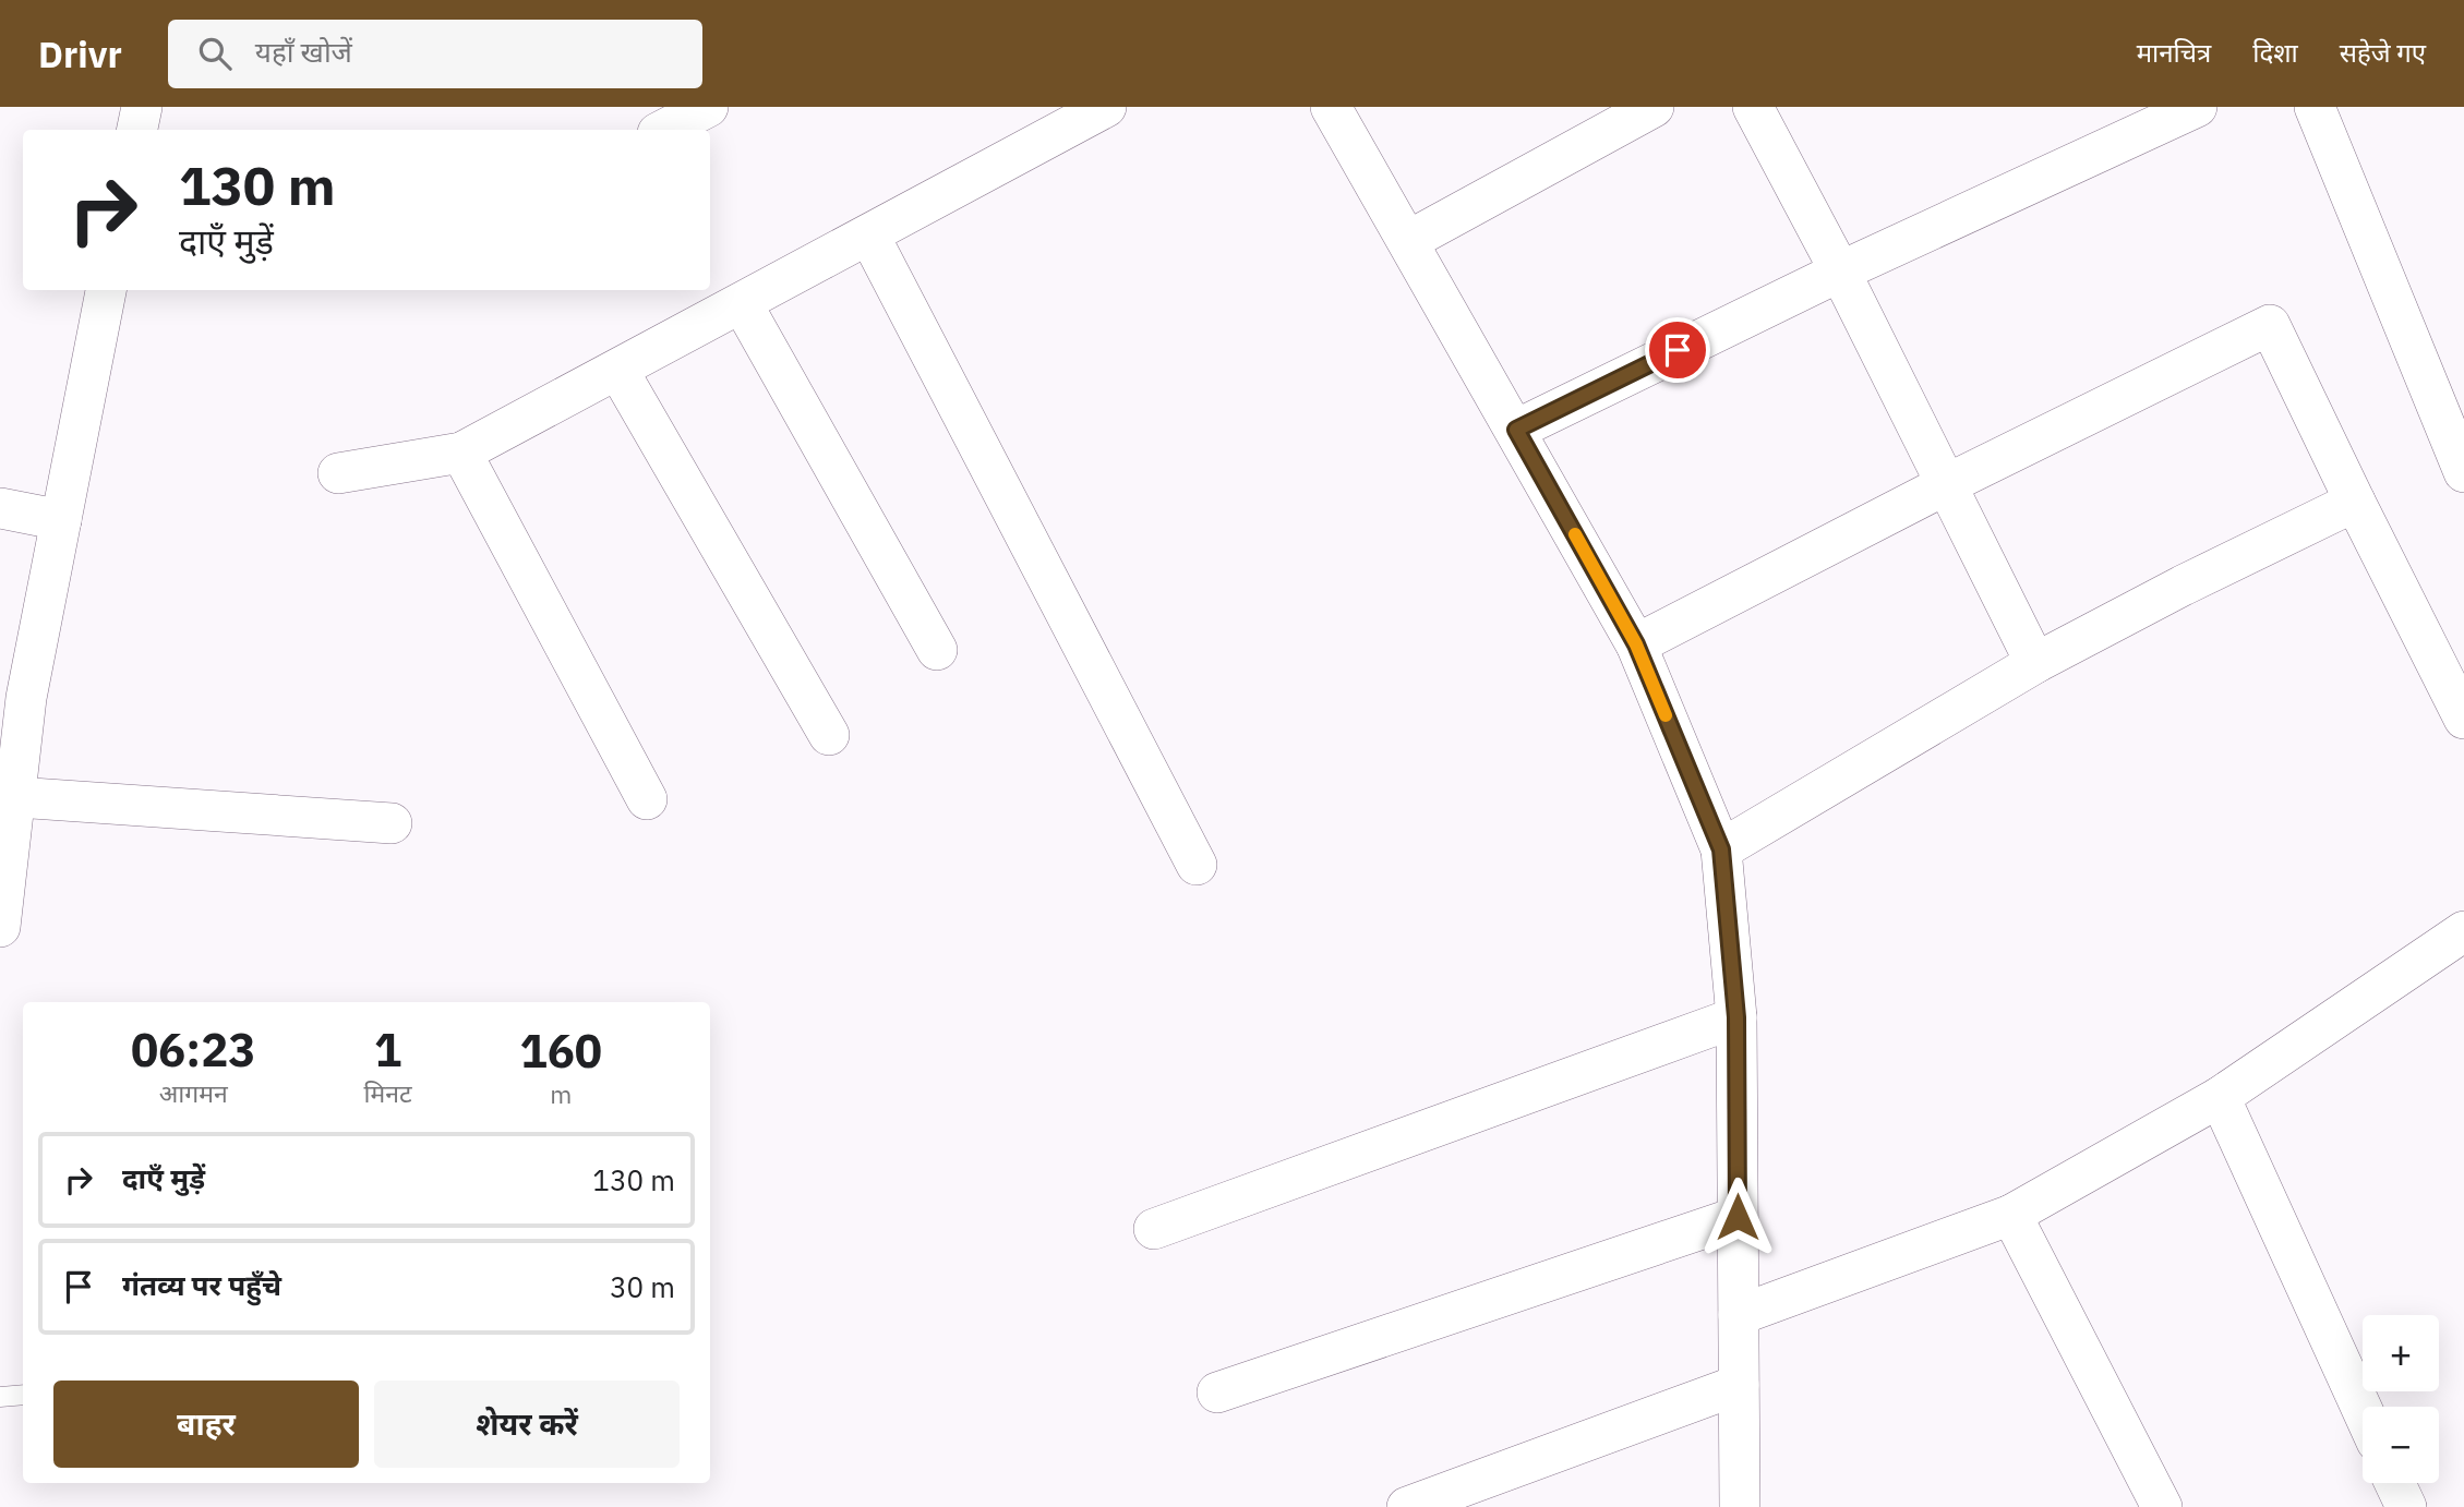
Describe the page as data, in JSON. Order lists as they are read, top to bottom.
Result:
{
  "page": {
    "header": "Drivr",
    "search": "यहाँ खोजें",
    "nav": ["मानचित्र", "दिशा", "सहेजे गए"],
    "turn": ["130 m", "दाएँ मुड़ें"],
    "eta": [
      "06:23",
      "आगमन",
      "1",
      "मिनट",
      "160",
      "m"
    ],
    "list": [
      {
        "name": "दाएँ मुड़ें",
        "value": "130 m"
      },
      {
        "name": "गंतव्य पर पहुँचे",
        "value": "30 m"
      }
    ],
    "map_buttons": ["+", "−"],
    "buttons": ["बाहर", "शेयर करें"]
  }
}
